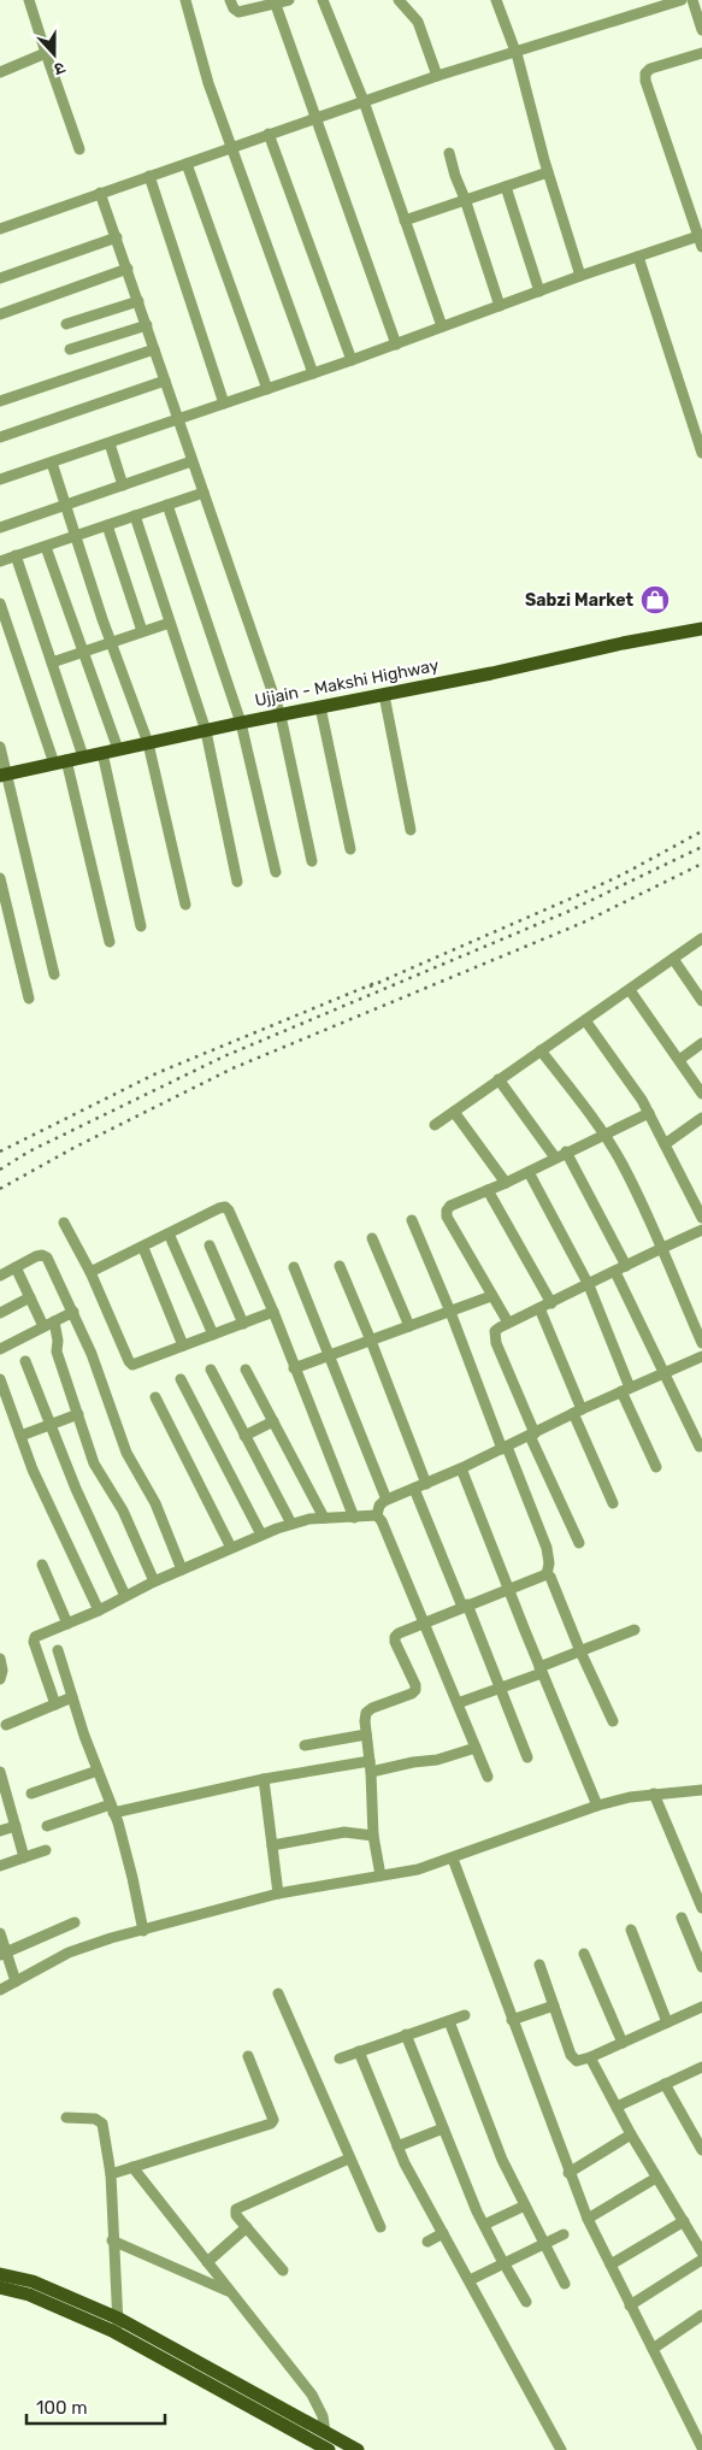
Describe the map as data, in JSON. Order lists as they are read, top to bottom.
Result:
{
  "streets": {
    "main road": ["Ujjain - Makshi Highway"]
  },
  "places": {
    "shop": ["Sabzi Market"]
  },
  "scale_bar": "100 m",
  "north": "bottom"
}
